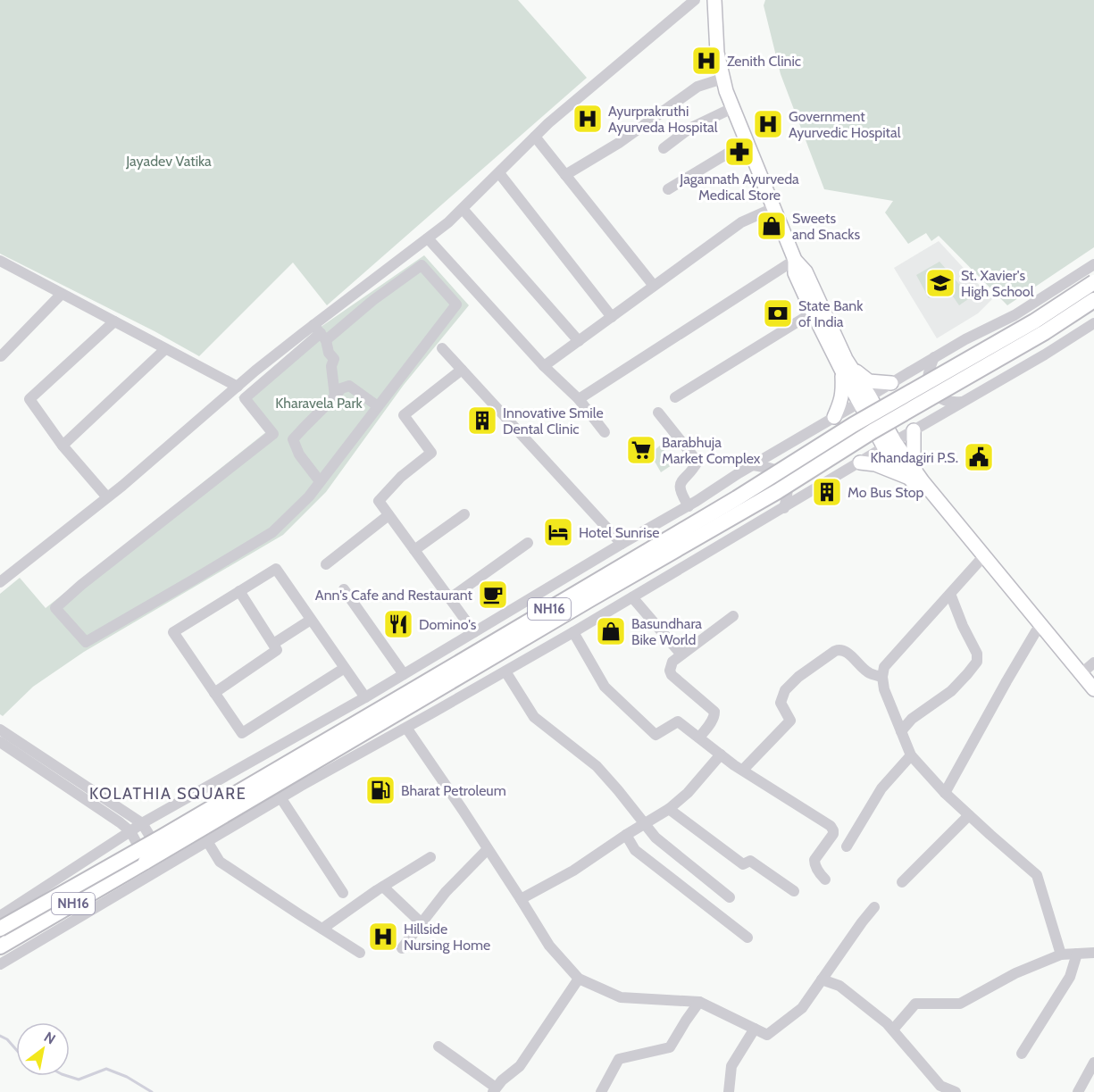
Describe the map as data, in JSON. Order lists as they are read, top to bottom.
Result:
{
  "streets": {
    "highway": ["NH16"]
  },
  "districts": ["KOLATHIA SQUARE"],
  "parks": ["Jayadev Vatika", "Kharavela Park"],
  "places": {
    "hospital": [
      "Zenith Clinic",
      "Ayurprakruthi Ayurveda Hospital",
      "Government Ayurvedic Hospital",
      "Hillside Nursing Home"
    ],
    "pharmacy": ["Jagannath Ayurveda Medical Store"],
    "shop": ["Sweets and Snacks", "Basundhara Bike World"],
    "school or university": ["St. Xavier's High School"],
    "bank": ["State Bank of India"],
    "building": ["Innovative Smile Dental Clinic", "Mo Bus Stop"],
    "supermarket": ["Barabhuja Market Complex"],
    "public building": ["Khandagiri P.S."],
    "hotel": ["Hotel Sunrise"],
    "cafe": ["Ann's Cafe and Restaurant"],
    "restaurant": ["Domino's"],
    "fuel station": ["Bharat Petroleum"]
  },
  "north": "top right"
}
